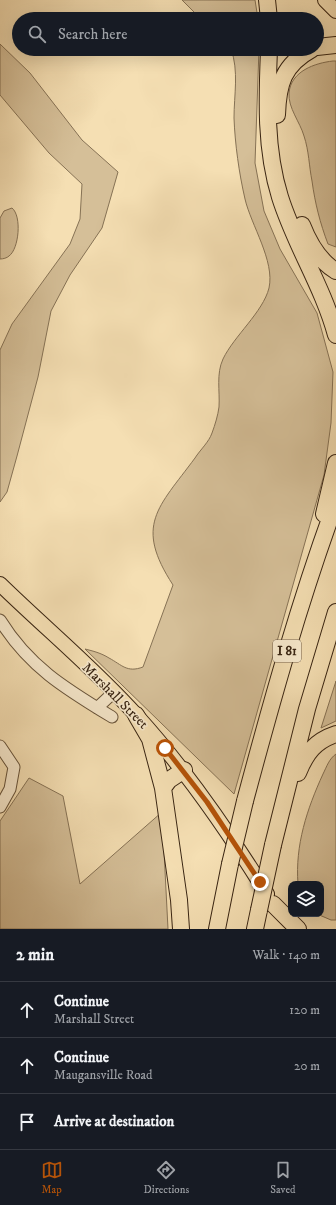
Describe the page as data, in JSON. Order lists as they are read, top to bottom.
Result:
{
  "streets": {
    "highway": ["I 81"],
    "main road": ["Marshall Street"]
  },
  "crossings": [
    ["I 81", "Marshall Street"]
  ],
  "page": {
    "search": "Search here",
    "heading": ["2 min", "Walk · 140 m"],
    "list": [
      ["Continue", "Marshall Street", "120 m"],
      ["Continue", "Maugansville Road", "20 m"],
      "Arrive at destination"
    ],
    "nav": ["Map", "Directions", "Saved"]
  }
}
